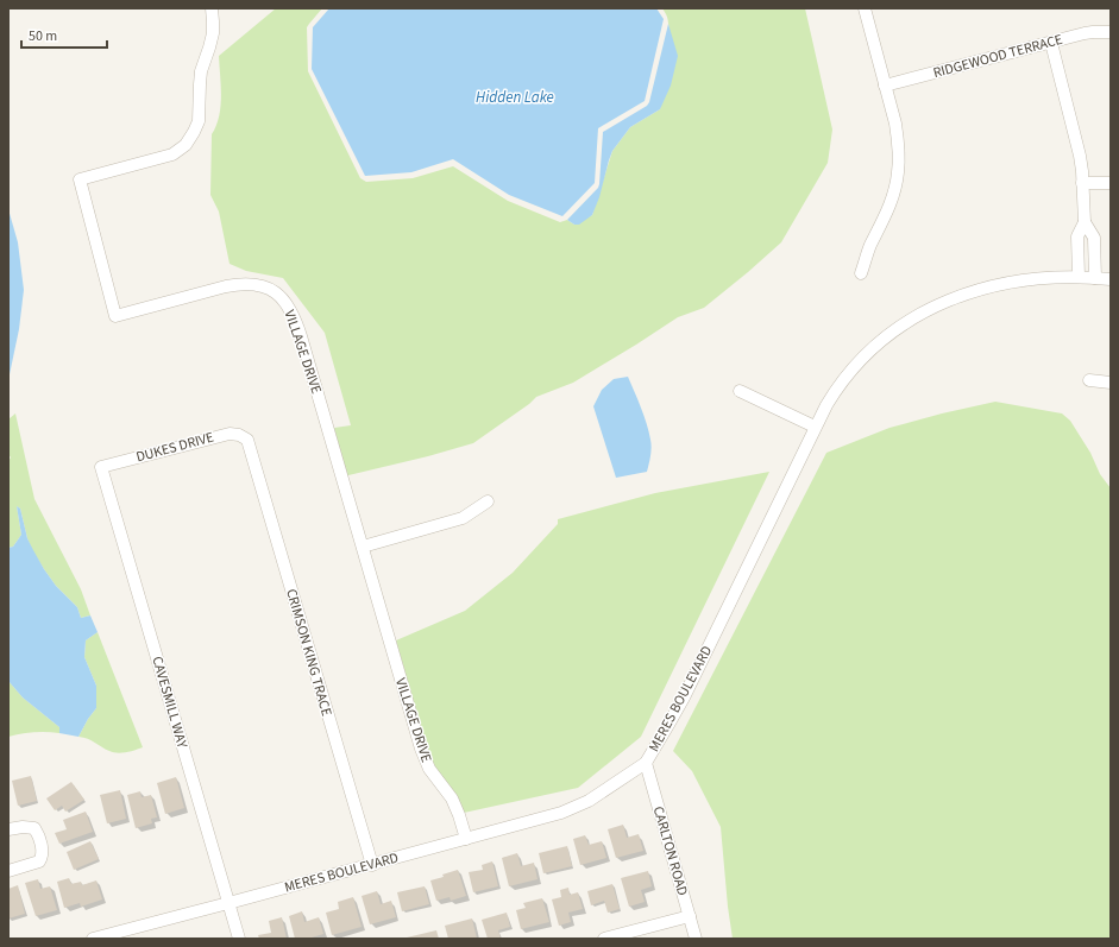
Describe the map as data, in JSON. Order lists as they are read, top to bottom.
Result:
{
  "streets": {
    "street": [
      "RIDGEWOOD TERRACE",
      "VILLAGE DRIVE",
      "DUKES DRIVE",
      "CRIMSON KING TRACE",
      "MERES BOULEVARD",
      "CAVESMILL WAY",
      "CARLTON ROAD"
    ]
  },
  "crossings": [
    ["VILLAGE DRIVE", "MERES BOULEVARD"],
    ["DUKES DRIVE", "CRIMSON KING TRACE"],
    ["DUKES DRIVE", "CAVESMILL WAY"],
    ["CRIMSON KING TRACE", "MERES BOULEVARD"],
    ["MERES BOULEVARD", "CAVESMILL WAY"],
    ["MERES BOULEVARD", "CARLTON ROAD"]
  ],
  "water": ["Hidden Lake"],
  "scale_bar": "50 m"
}
